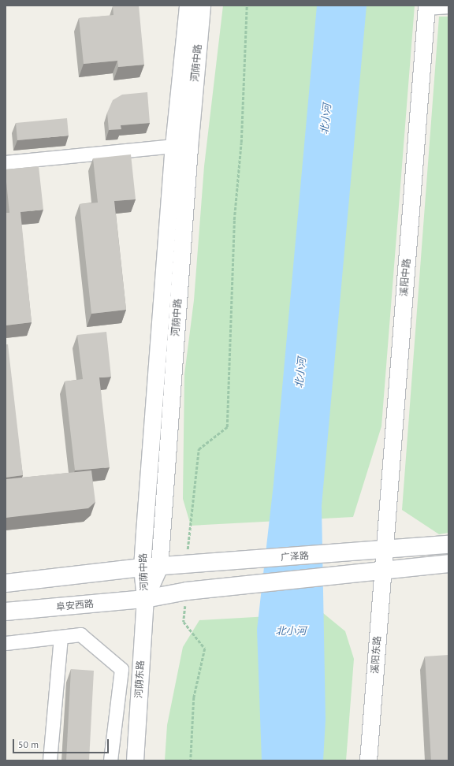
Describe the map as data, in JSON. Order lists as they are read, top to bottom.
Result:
{
  "streets": {
    "main road": ["广泽路", "阜安西路"],
    "street": [
      "河荫中路",
      "溪阳中路",
      "溪阳东路",
      "河荫东路"
    ]
  },
  "crossings": [
    ["河荫中路", "广泽路"],
    ["河荫中路", "阜安西路"],
    ["河荫中路", "河荫东路"],
    ["溪阳中路", "广泽路"],
    ["溪阳中路", "溪阳东路"],
    ["广泽路", "溪阳东路"],
    ["阜安西路", "河荫东路"]
  ],
  "water": ["北小河"],
  "scale_bar": "50 m"
}
